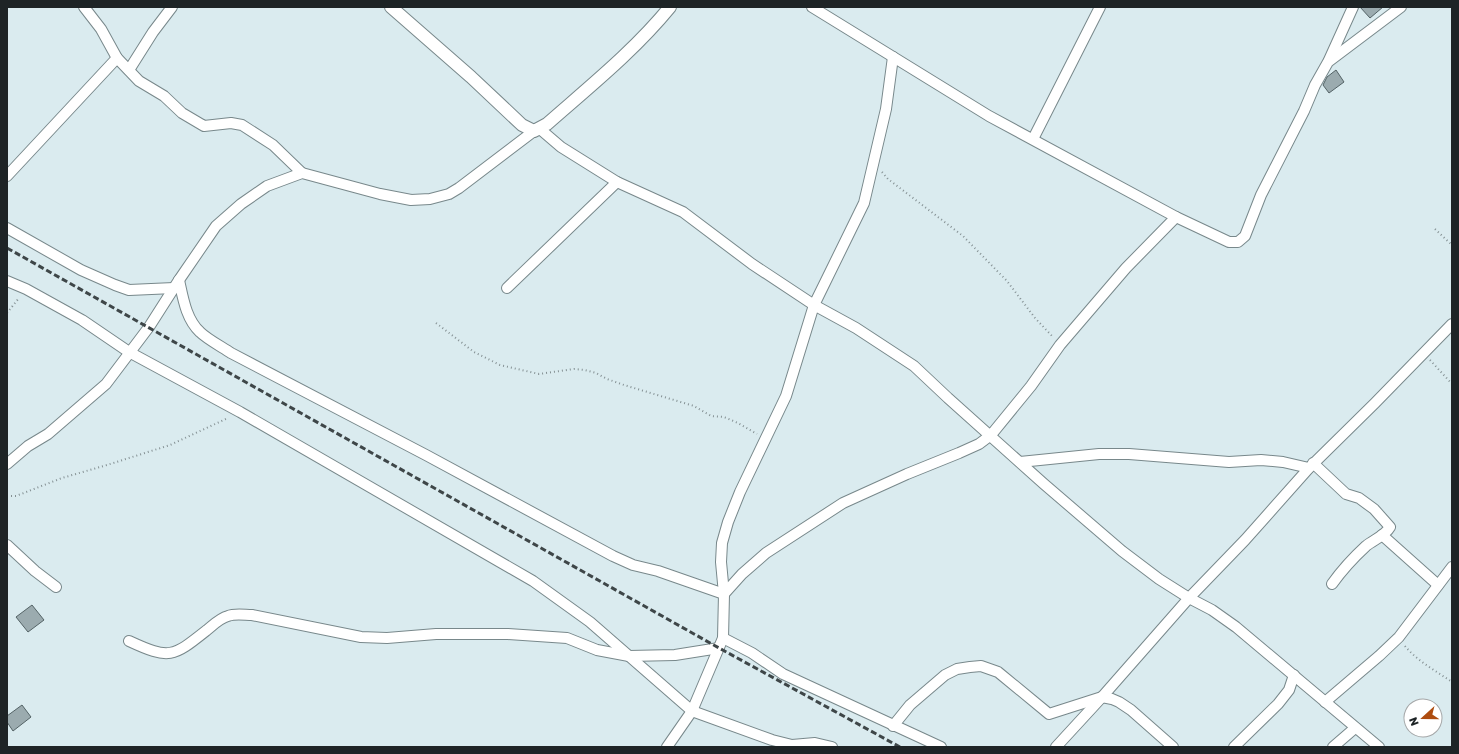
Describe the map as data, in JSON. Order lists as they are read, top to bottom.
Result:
{
  "north": "left"
}
